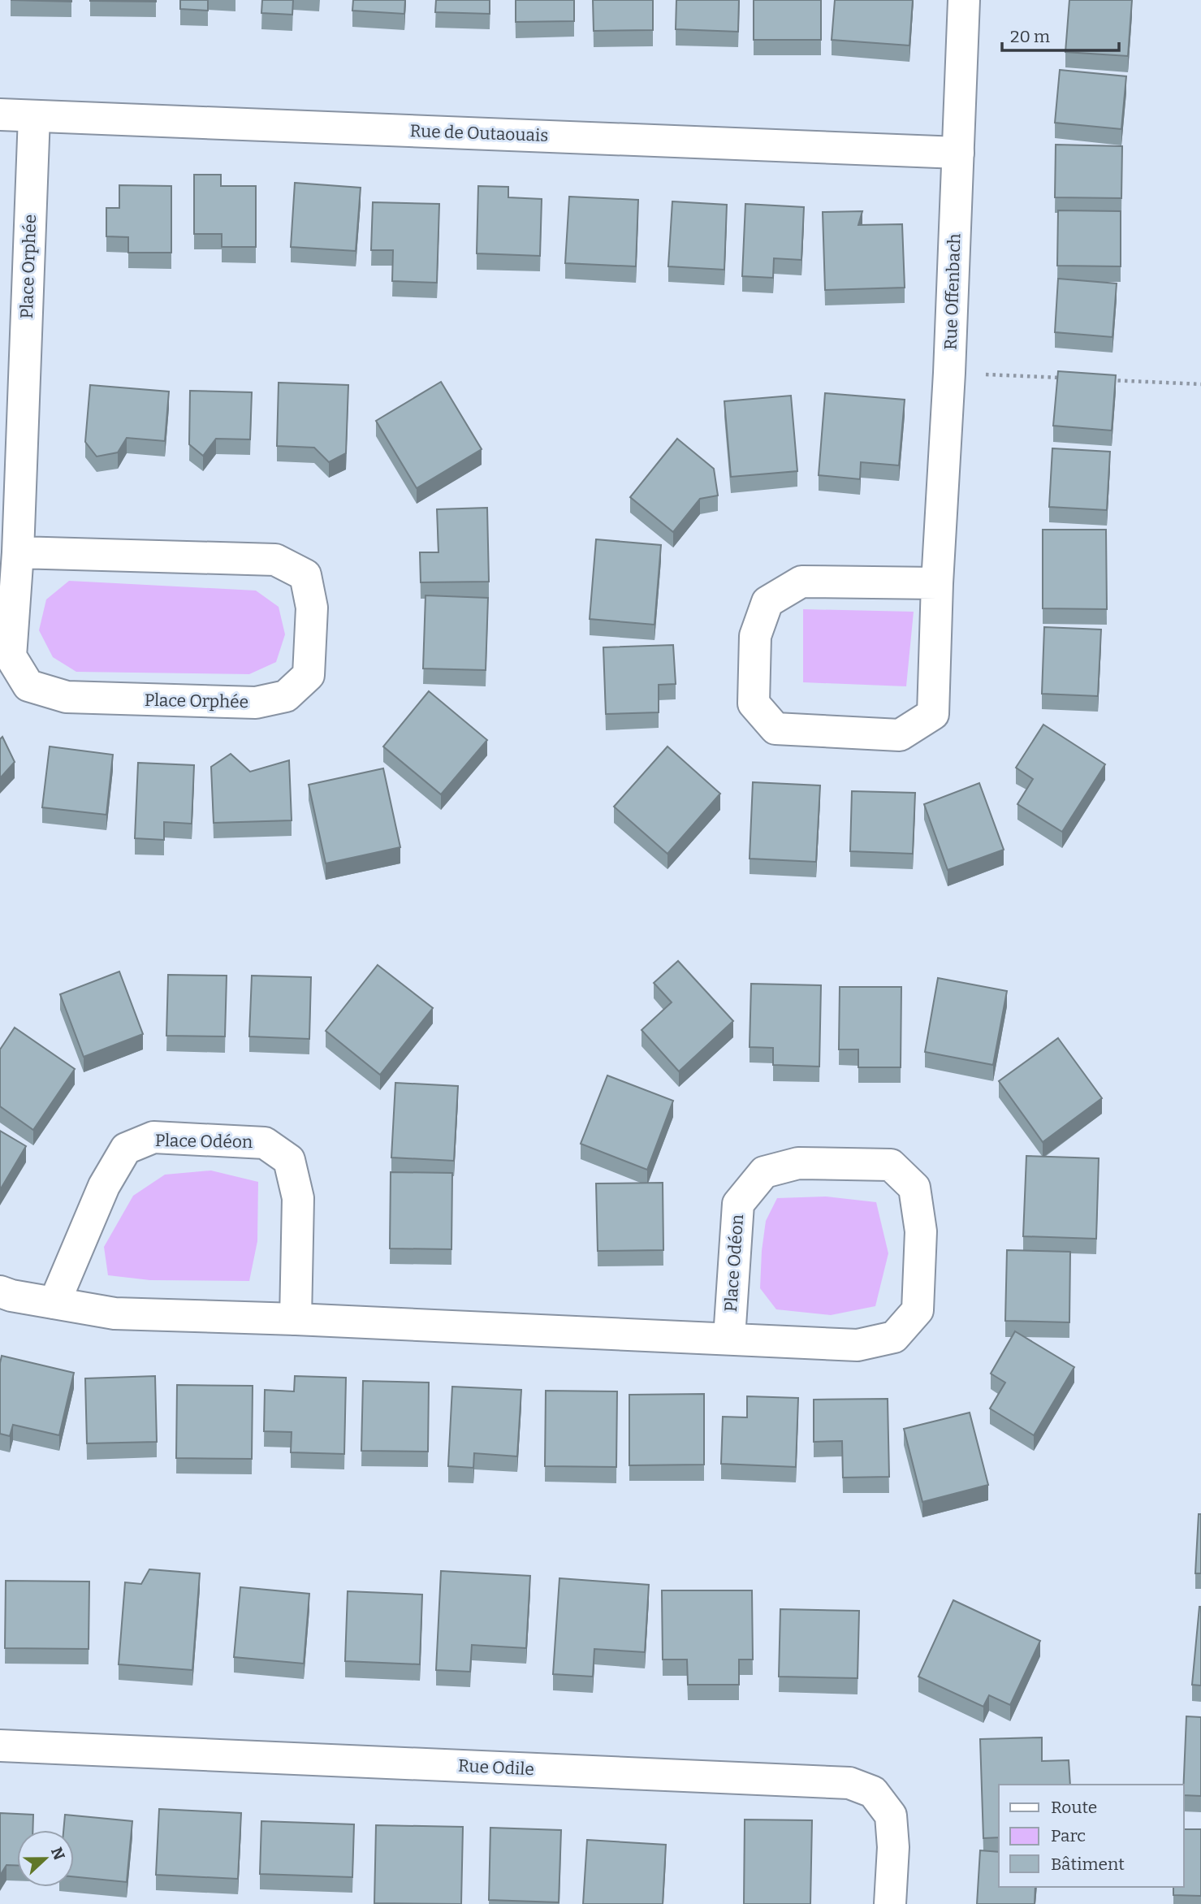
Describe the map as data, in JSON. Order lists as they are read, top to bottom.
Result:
{
  "streets": {
    "street": [
      "Rue de Outaouais",
      "Place Orphée",
      "Rue Offenbach",
      "Place Odéon",
      "Rue Odile"
    ]
  },
  "crossings": [
    ["Rue de Outaouais", "Place Orphée"],
    ["Rue de Outaouais", "Rue Offenbach"]
  ],
  "legend": ["Route", "Parc", "Bâtiment"],
  "scale_bar": "20 m",
  "north": "right"
}
